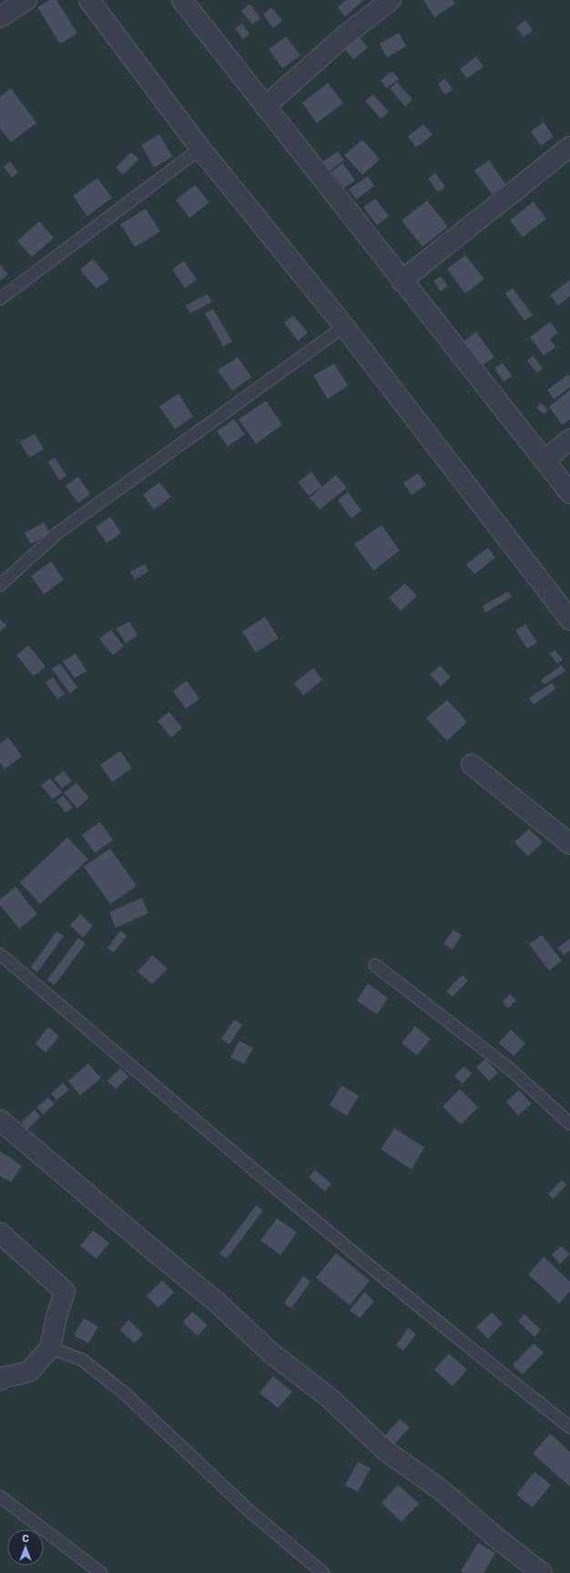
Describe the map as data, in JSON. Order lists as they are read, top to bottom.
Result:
{
  "north": "top"
}
